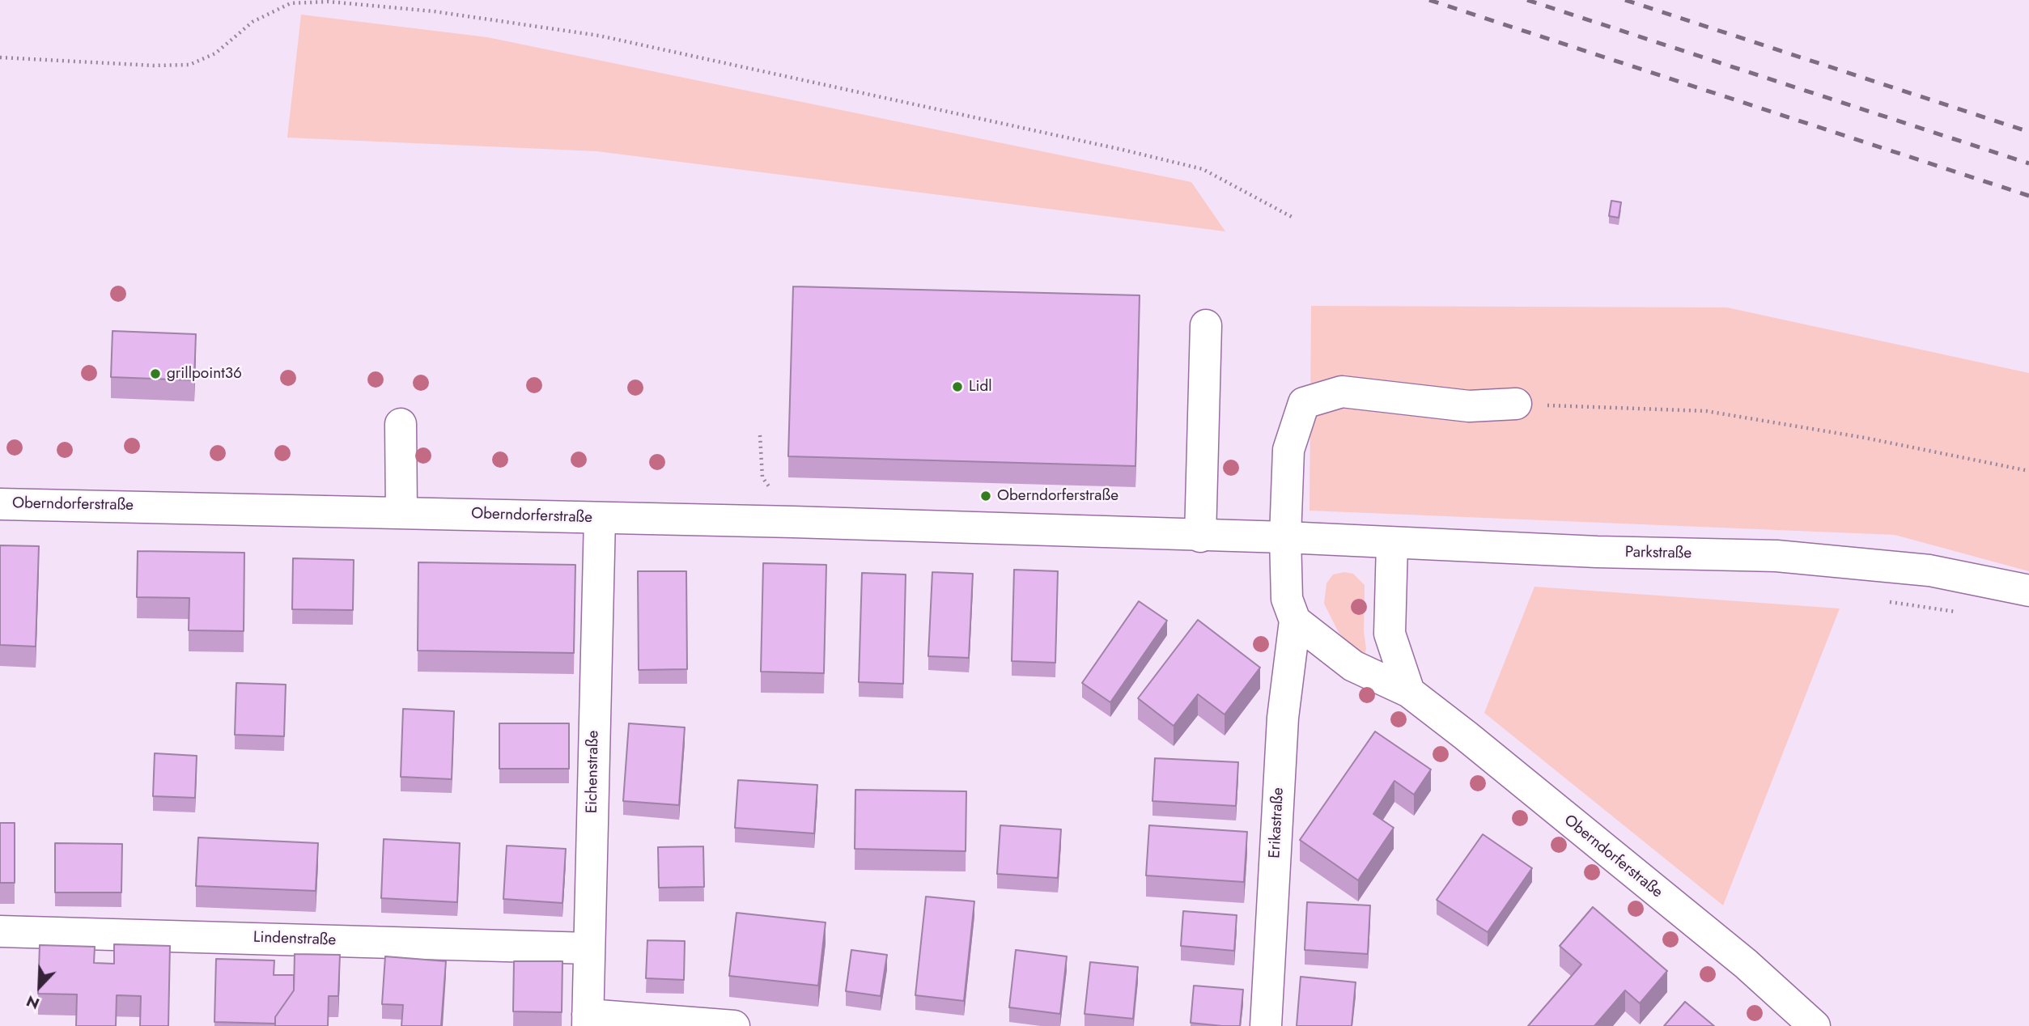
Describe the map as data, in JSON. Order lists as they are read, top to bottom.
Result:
{
  "streets": {
    "street": [
      "Oberndorferstraße",
      "Parkstraße",
      "Eichenstraße",
      "Erikastraße",
      "Lindenstraße"
    ]
  },
  "crossings": [
    ["Oberndorferstraße", "Parkstraße"],
    ["Oberndorferstraße", "Eichenstraße"],
    ["Oberndorferstraße", "Erikastraße"],
    ["Eichenstraße", "Lindenstraße"]
  ],
  "places": ["grillpoint36", "Lidl", "Oberndorferstraße"],
  "north": "bottom left"
}
